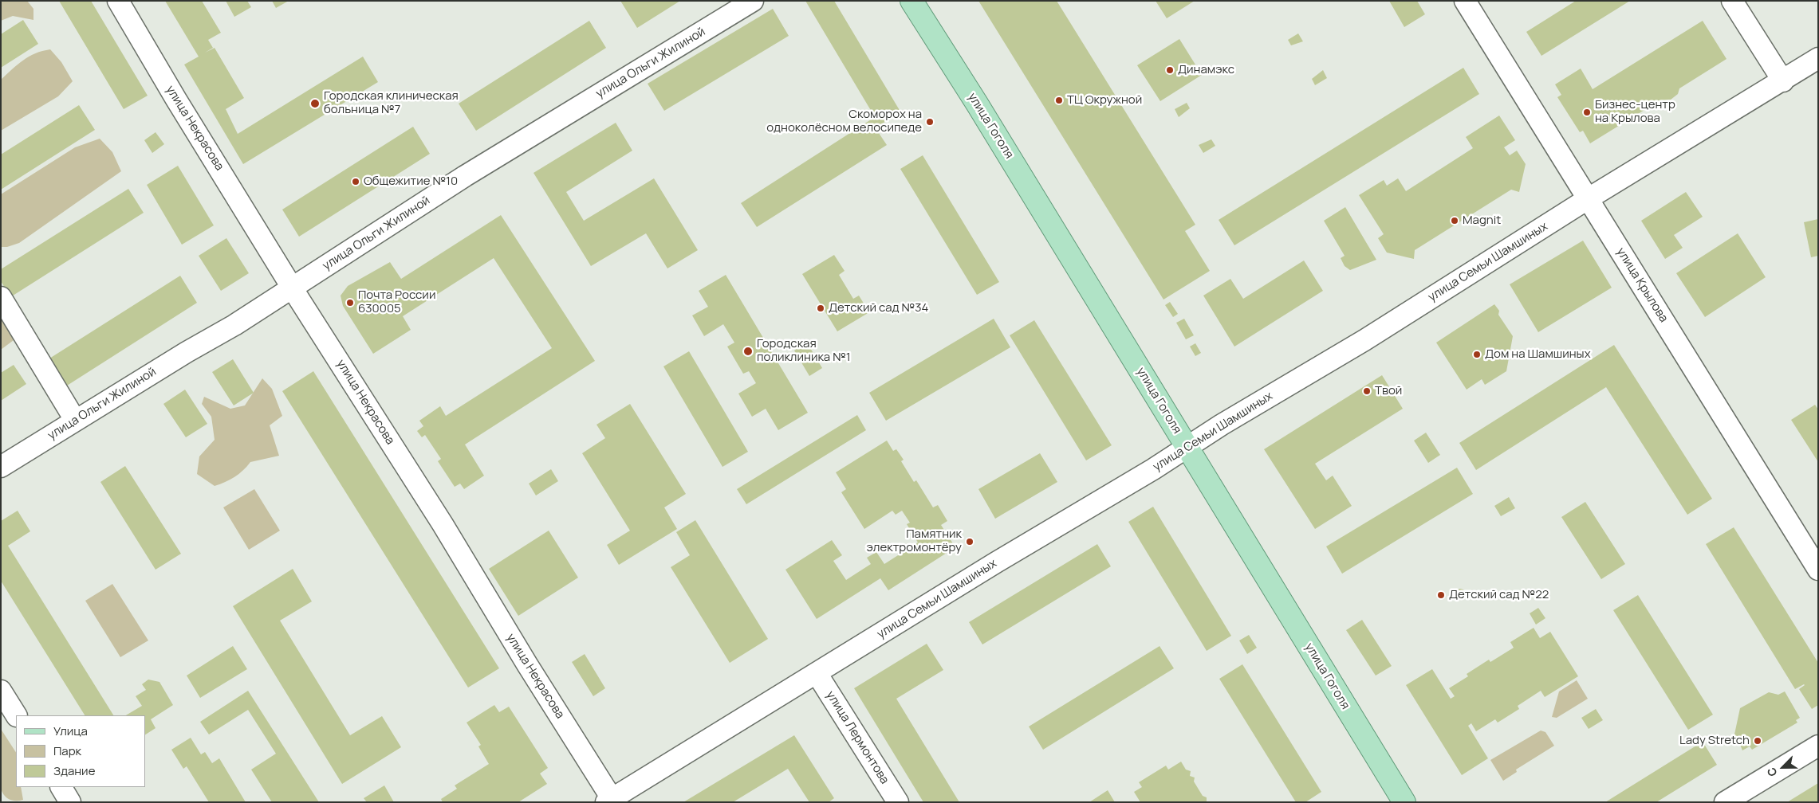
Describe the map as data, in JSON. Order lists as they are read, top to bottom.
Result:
{
  "streets": {
    "main road": ["улица Гоголя"],
    "street": [
      "улица Ольги Жилиной",
      "улица Некрасова",
      "улица Семьи Шамшиных",
      "улица Крылова",
      "улица Лермонтова"
    ]
  },
  "crossings": [
    ["улица Ольги Жилиной", "улица Некрасова"],
    ["улица Гоголя", "улица Семьи Шамшиных"],
    ["улица Некрасова", "улица Семьи Шамшиных"],
    ["улица Семьи Шамшиных", "улица Крылова"],
    ["улица Семьи Шамшиных", "улица Лермонтова"]
  ],
  "places": [
    "Динамэкс",
    "ТЦ Окружной",
    "Городская клиническая больница №7",
    "Бизнес-центр на Крылова",
    "Скоморох на одноколёсном велосипеде",
    "Общежитие №10",
    "Magnit",
    "Почта России 630005",
    "Детский сад №34",
    "Городская поликлиника №1",
    "Дом на Шамшиных",
    "Твой",
    "Памятник электромонтёру",
    "Детский сад №22",
    "Lady Stretch"
  ],
  "legend": ["Улица", "Парк", "Здание"],
  "north": "bottom left"
}
